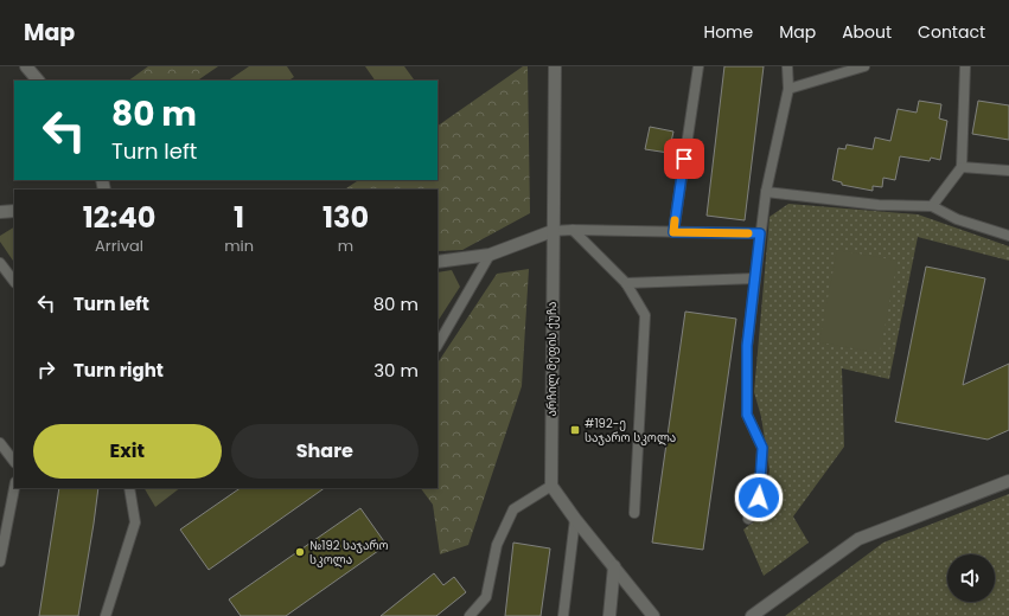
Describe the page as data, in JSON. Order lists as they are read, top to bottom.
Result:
{
  "streets": {
    "street": ["არჩილ მეფის ქუჩა"]
  },
  "places": {
    "transit": ["#192-ე საჯარო სკოლა"],
    "other": ["№192 საჯარო სკოლა"]
  },
  "page": {
    "header": "Map",
    "nav": [
      "Home",
      "Map",
      "About",
      "Contact"
    ],
    "turn": ["80 m", "Turn left"],
    "eta": [
      "12:40",
      "Arrival",
      "1",
      "min",
      "130",
      "m"
    ],
    "list": [
      {
        "name": "Turn left",
        "value": "80 m"
      },
      {
        "name": "Turn right",
        "value": "30 m"
      }
    ],
    "buttons": ["Exit", "Share"]
  }
}
